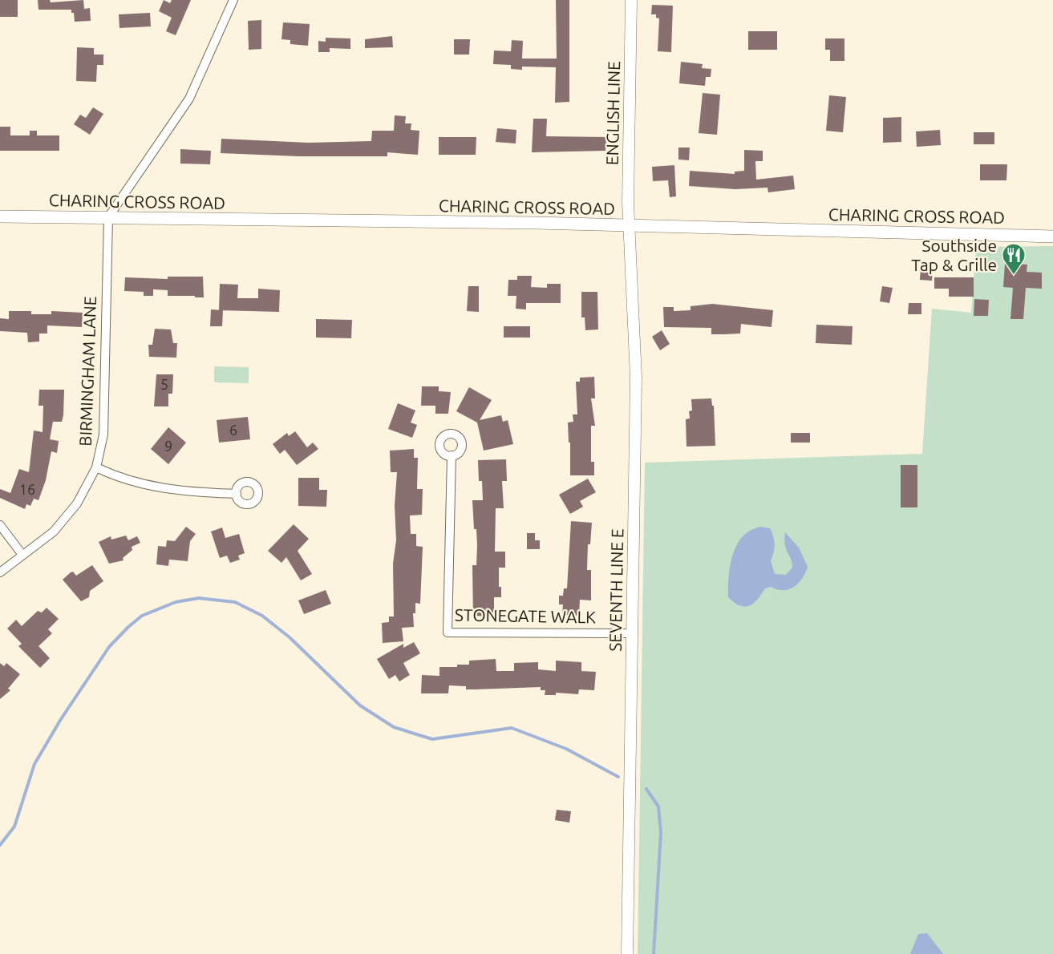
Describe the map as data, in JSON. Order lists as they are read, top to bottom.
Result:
{
  "streets": {
    "main road": ["CHARING CROSS ROAD"],
    "street": [
      "ENGLISH LINE",
      "BIRMINGHAM LANE",
      "SEVENTH LINE E",
      "STONEGATE WALK"
    ]
  },
  "crossings": [
    ["ENGLISH LINE", "CHARING CROSS ROAD"],
    ["ENGLISH LINE", "SEVENTH LINE E"],
    ["CHARING CROSS ROAD", "BIRMINGHAM LANE"],
    ["CHARING CROSS ROAD", "SEVENTH LINE E"],
    ["SEVENTH LINE E", "STONEGATE WALK"]
  ],
  "places": {
    "restaurant": ["Southside Tap & Grille"]
  },
  "house_numbers": [
    "5",
    "6",
    "9",
    "16"
  ]
}
